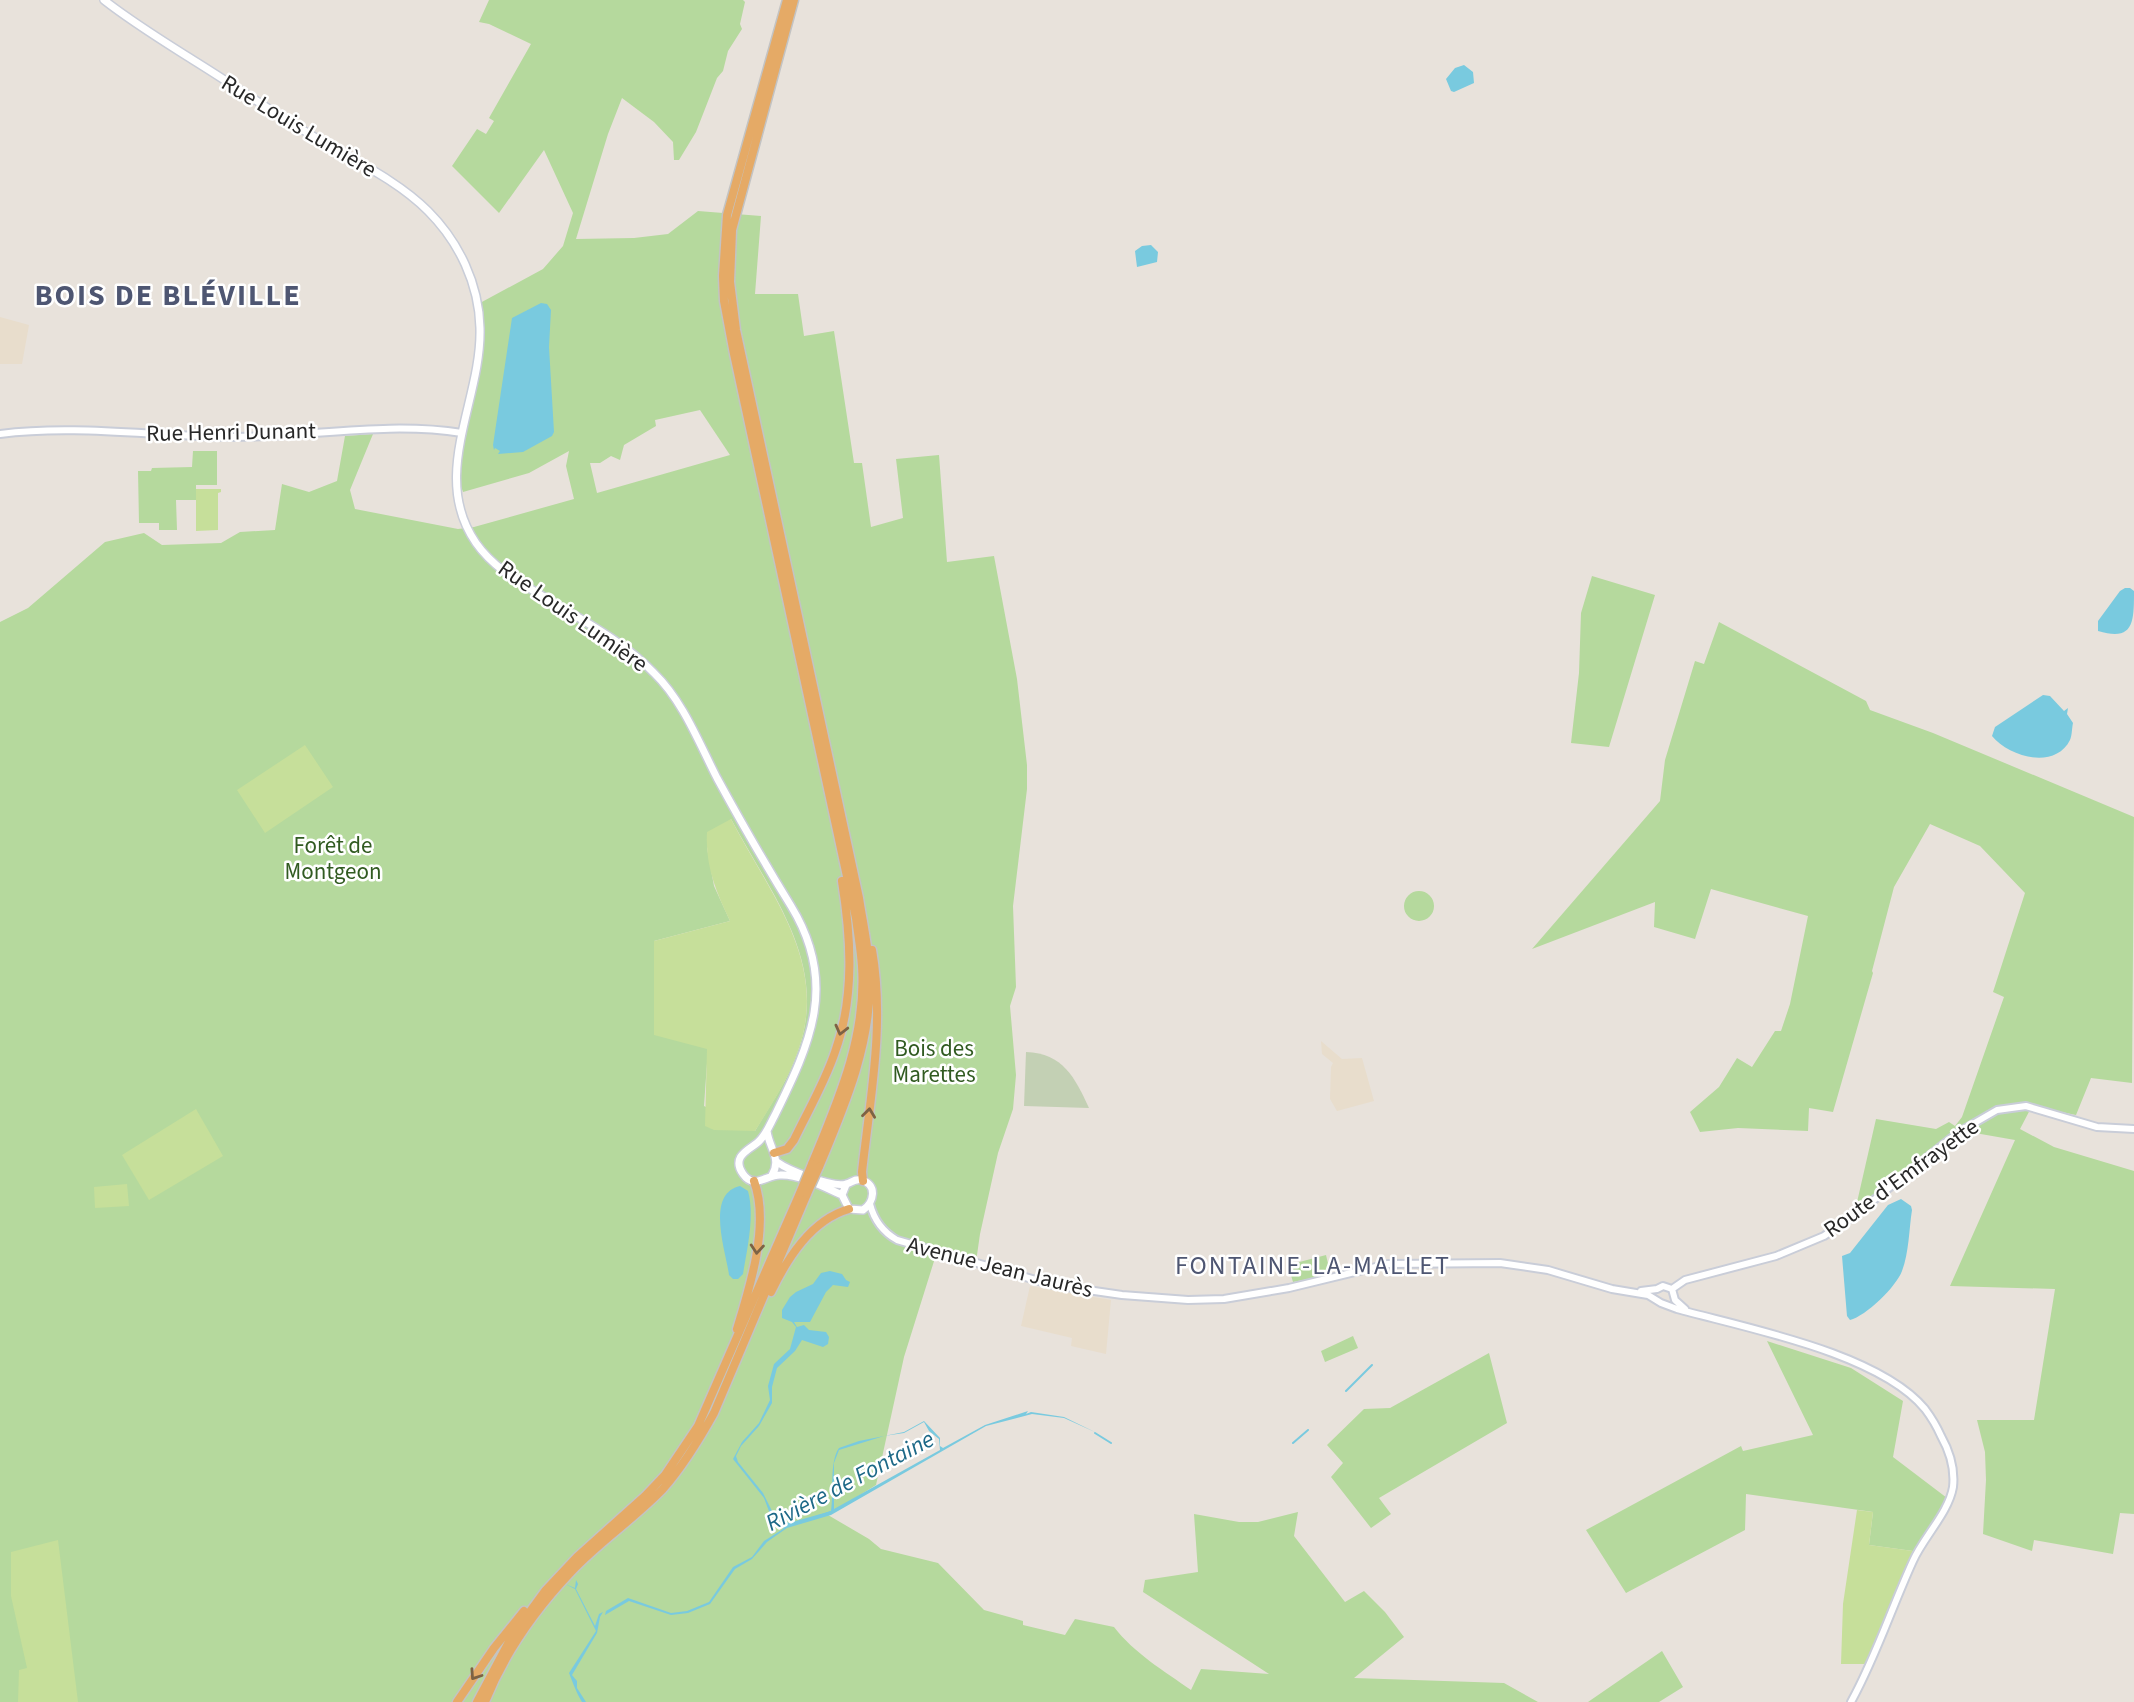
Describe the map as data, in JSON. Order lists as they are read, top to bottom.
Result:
{
  "streets": {
    "main road": ["Rue Louis Lumière"],
    "street": ["Rue Henri Dunant", "Route d'Emfrayette", "Avenue Jean Jaurès"]
  },
  "crossings": [
    ["Rue Louis Lumière", "Rue Henri Dunant"],
    ["Route d'Emfrayette", "Avenue Jean Jaurès"]
  ],
  "districts": ["BOIS DE BLÉVILLE", "FONTAINE-LA-MALLET"],
  "water": ["Rivière de Fontaine"],
  "parks": ["Forêt de Montgeon", "Bois des Marettes"]
}
